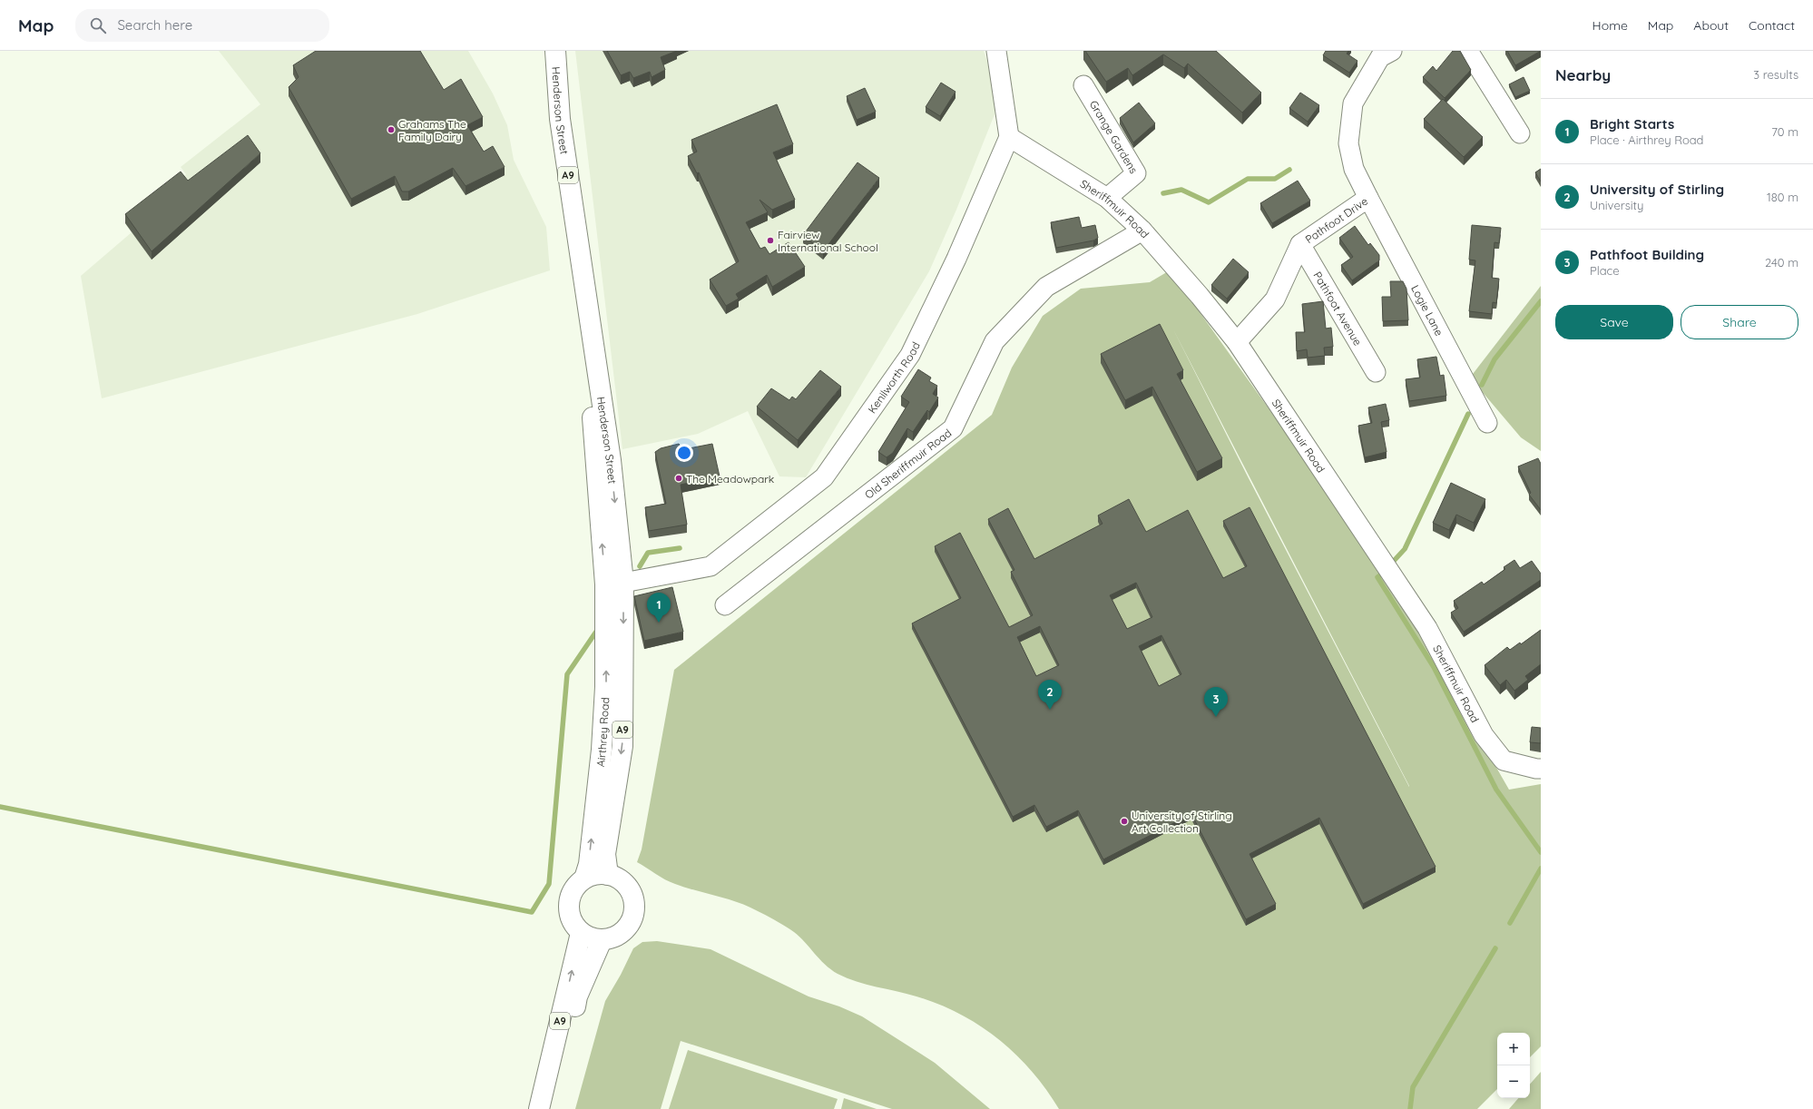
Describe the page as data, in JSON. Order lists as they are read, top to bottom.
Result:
{
  "streets": {
    "main road": ["Henderson Street", "A9", "Airthrey Road"],
    "street": [
      "Grange Gardens",
      "Sheriffmuir Road",
      "Pathfoot Drive",
      "Pathfoot Avenue",
      "Logie Lane",
      "Kenilworth Road",
      "Old Sheriffmuir Road"
    ]
  },
  "crossings": [
    ["Henderson Street", "Kenilworth Road"],
    ["Henderson Street", "Airthrey Road"],
    ["Grange Gardens", "Sheriffmuir Road"],
    ["A9", "Airthrey Road"],
    ["Sheriffmuir Road", "Pathfoot Drive"],
    ["Sheriffmuir Road", "Kenilworth Road"],
    ["Sheriffmuir Road", "Old Sheriffmuir Road"],
    ["Pathfoot Drive", "Pathfoot Avenue"],
    ["Pathfoot Drive", "Logie Lane"],
    ["Kenilworth Road", "Airthrey Road"]
  ],
  "places": [
    "Grahams The Family Dairy",
    "Fairview International School",
    "The Meadowpark",
    "University of Stirling Art Collection"
  ],
  "page": {
    "header": "Map",
    "search": "Search here",
    "nav": [
      "Home",
      "Map",
      "About",
      "Contact"
    ],
    "heading": ["Nearby", "3 results"],
    "list": [
      {
        "mark": "1",
        "name": "Bright Starts",
        "note": "Place · Airthrey Road",
        "value": "70 m"
      },
      {
        "mark": "2",
        "name": "University of Stirling",
        "note": "University",
        "value": "180 m"
      },
      {
        "mark": "3",
        "name": "Pathfoot Building",
        "note": "Place",
        "value": "240 m"
      }
    ],
    "buttons": ["Save", "Share"],
    "pins": ["1", "2", "3"],
    "map_buttons": ["+", "−"]
  }
}
